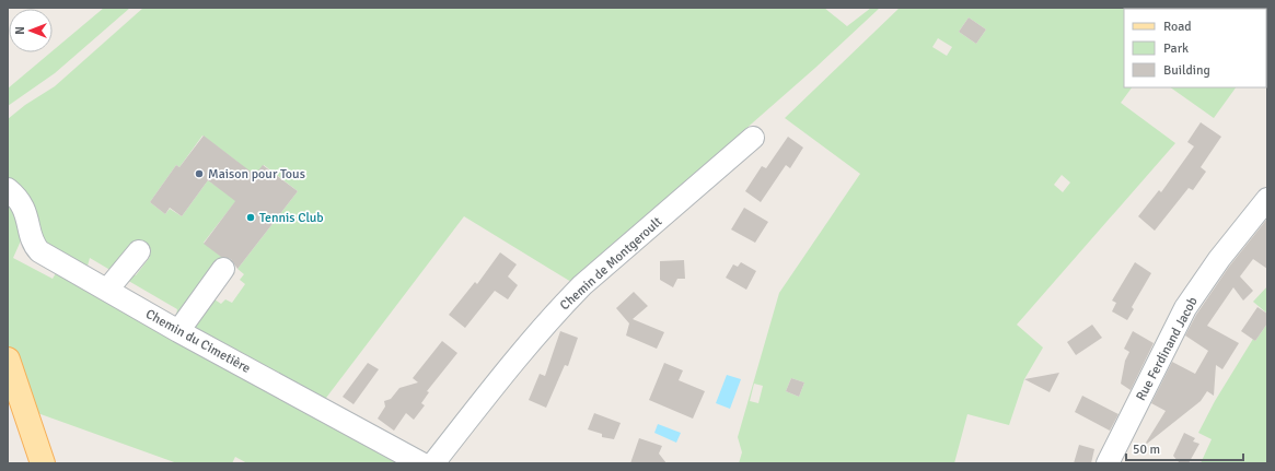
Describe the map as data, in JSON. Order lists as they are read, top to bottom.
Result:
{
  "streets": {
    "street": ["Chemin de Montgeroult", "Chemin du Cimetière", "Rue Ferdinand Jacob"]
  },
  "places": ["Maison pour Tous", "Tennis Club"],
  "legend": ["Road", "Park", "Building"],
  "scale_bar": "50 m",
  "north": "left"
}
